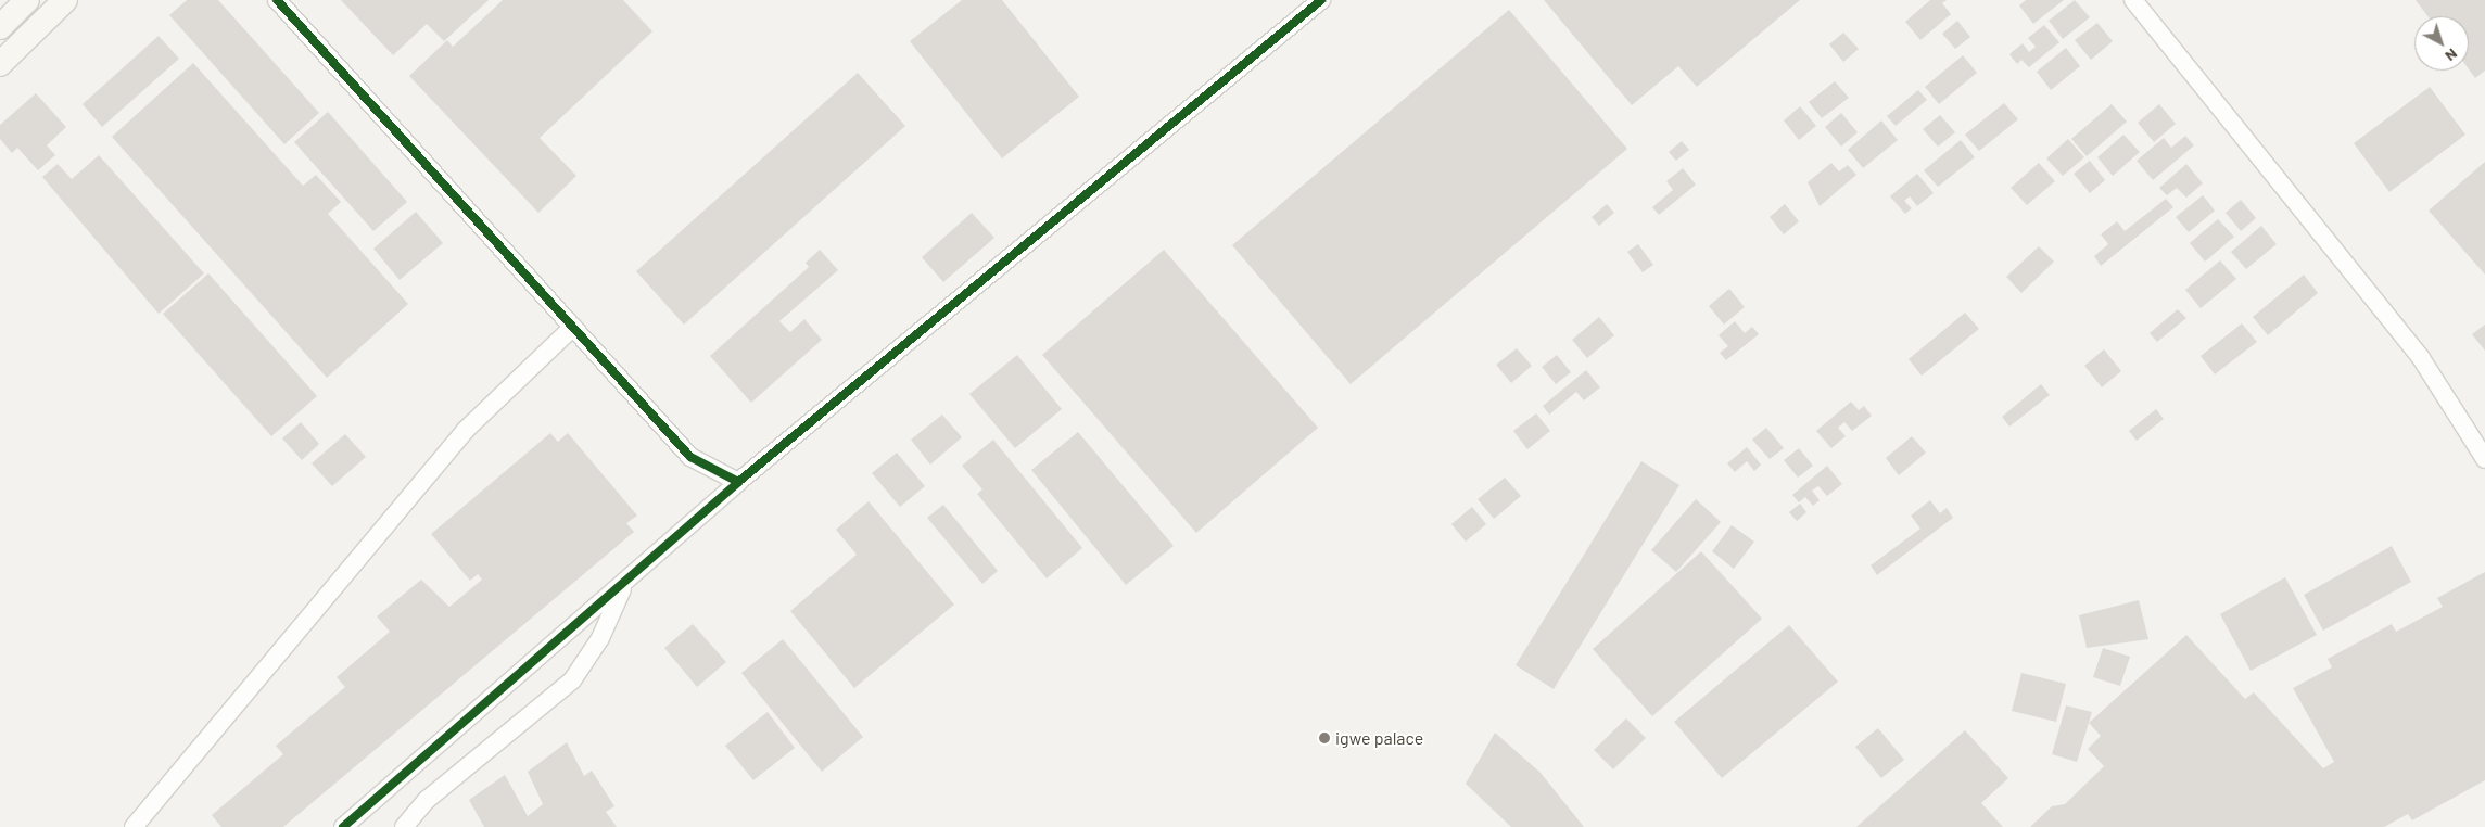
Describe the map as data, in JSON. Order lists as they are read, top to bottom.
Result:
{
  "places": ["igwe palace"],
  "north": "bottom right"
}
